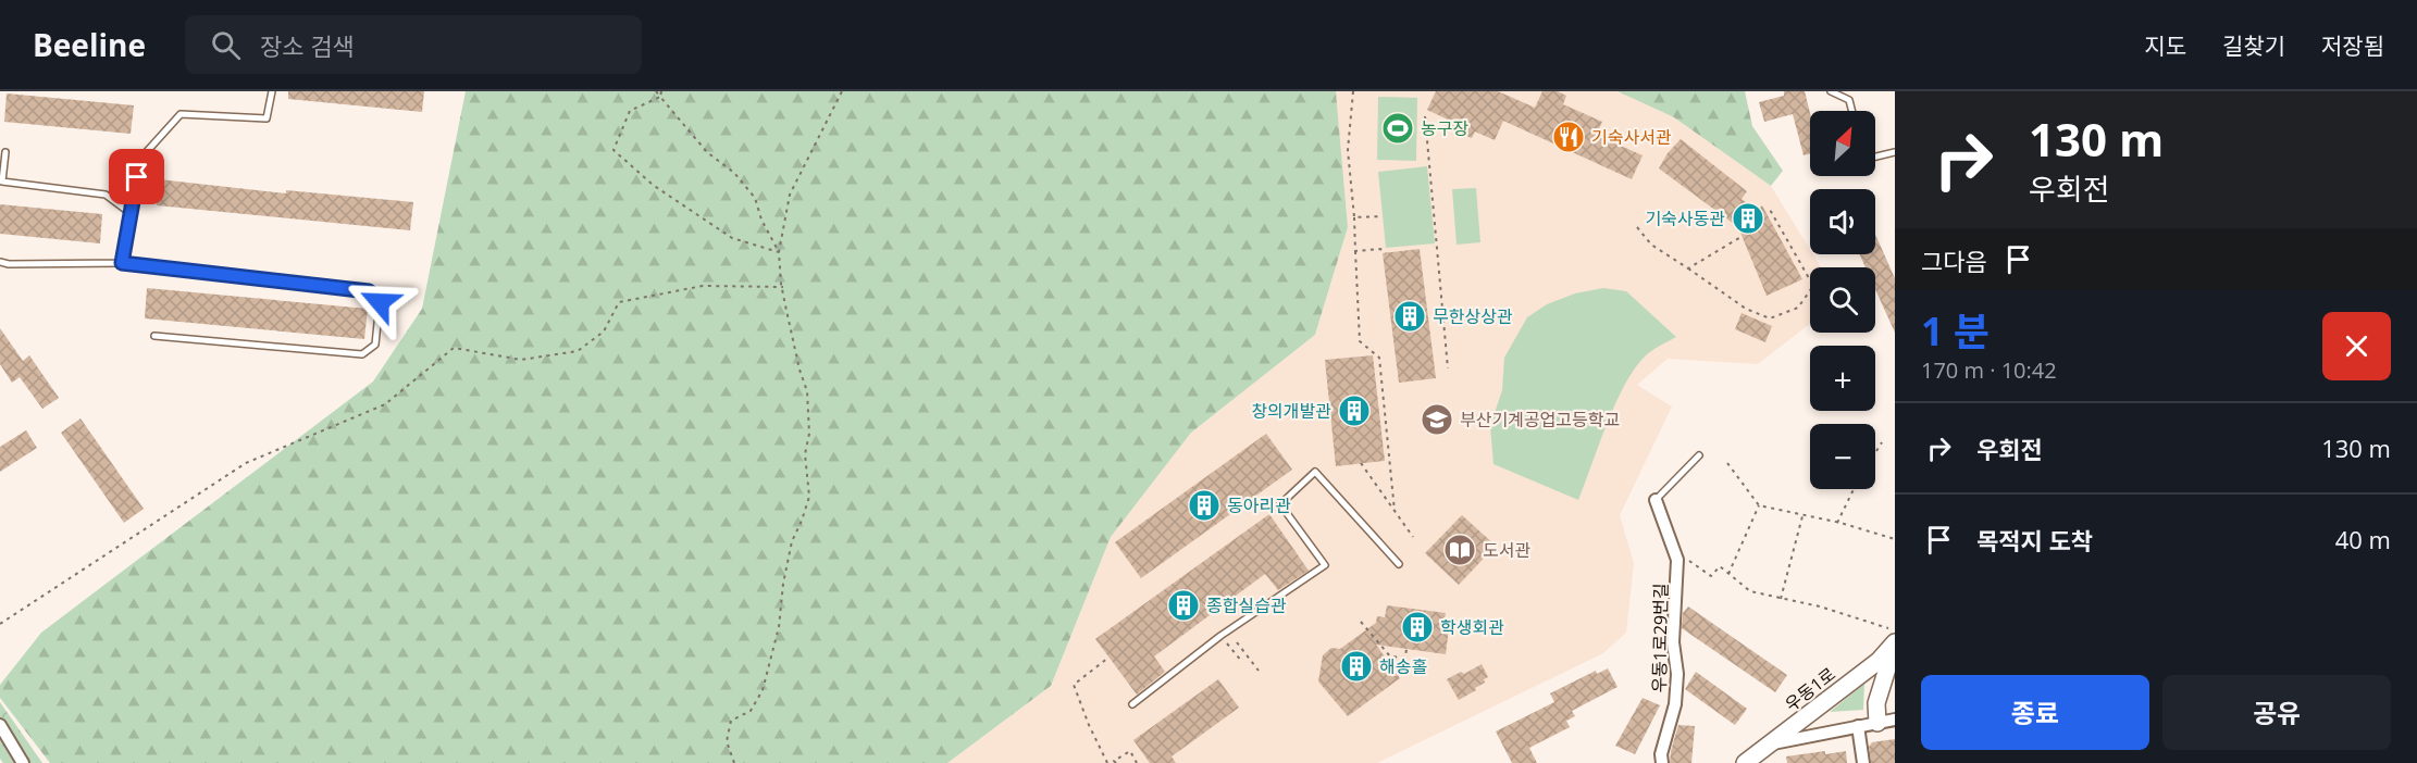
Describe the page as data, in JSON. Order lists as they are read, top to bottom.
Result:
{
  "streets": {
    "street": ["우동1로29번길", "우동1로"]
  },
  "places": {
    "sports": ["농구장"],
    "restaurant": ["기숙사서관"],
    "building": [
      "기숙사동관",
      "무한상상관",
      "창의개발관",
      "동아리관",
      "종합실습관",
      "학생회관",
      "해송홀"
    ],
    "school or university": ["부산기계공업고등학교"],
    "library": ["도서관"]
  },
  "north": "top right",
  "page": {
    "header": "Beeline",
    "search": "장소 검색",
    "nav": ["지도", "길찾기", "저장됨"],
    "turn": ["130 m", "우회전"],
    "map_buttons": ["+", "−"],
    "then": "그다음",
    "heading": ["1 분", "170 m · 10:42"],
    "list": [
      {
        "name": "우회전",
        "value": "130 m"
      },
      {
        "name": "목적지 도착",
        "value": "40 m"
      }
    ],
    "buttons": ["종료", "공유"]
  }
}
